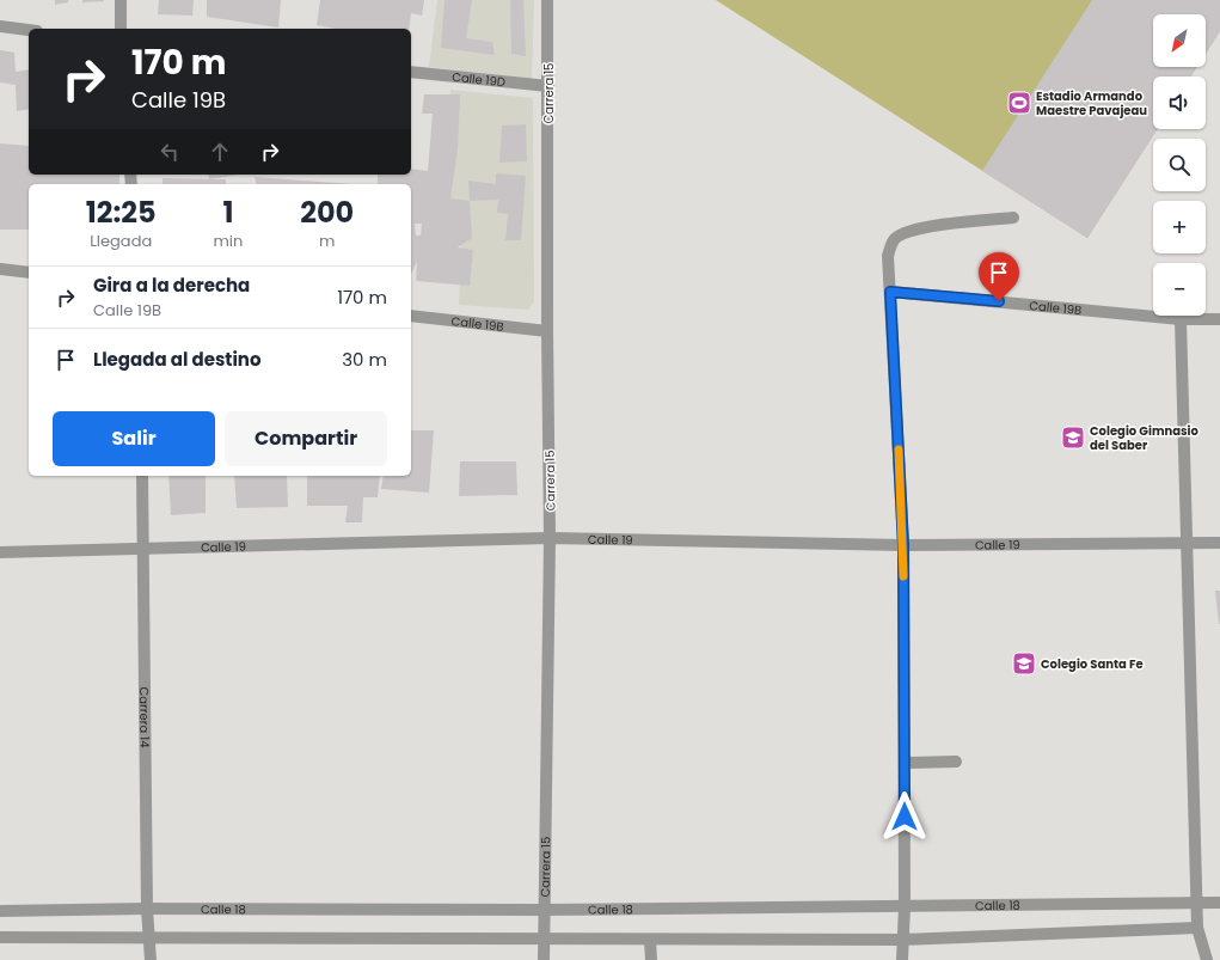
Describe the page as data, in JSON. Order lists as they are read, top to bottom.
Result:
{
  "streets": {
    "street": [
      "Calle 19D",
      "Carrera 15",
      "Calle 19B",
      "Calle 19",
      "Carrera 14",
      "Calle 18"
    ]
  },
  "crossings": [
    ["Calle 19D", "Carrera 15"],
    ["Carrera 15", "Calle 19B"],
    ["Carrera 15", "Calle 19"],
    ["Carrera 15", "Calle 18"],
    ["Calle 19", "Carrera 14"],
    ["Carrera 14", "Calle 18"]
  ],
  "places": {
    "sports": ["Estadio Armando Maestre Pavajeau"],
    "school or university": ["Colegio Gimnasio del Saber", "Colegio Santa Fe"]
  },
  "north": "bottom left",
  "page": {
    "map_buttons": ["+", "−"],
    "turn": ["170 m", "Calle 19B"],
    "eta": [
      "12:25",
      "Llegada",
      "1",
      "min",
      "200",
      "m"
    ],
    "list": [
      {
        "name": "Gira a la derecha",
        "note": "Calle 19B",
        "value": "170 m"
      },
      {
        "name": "Llegada al destino",
        "value": "30 m"
      }
    ],
    "buttons": ["Salir", "Compartir"]
  }
}
